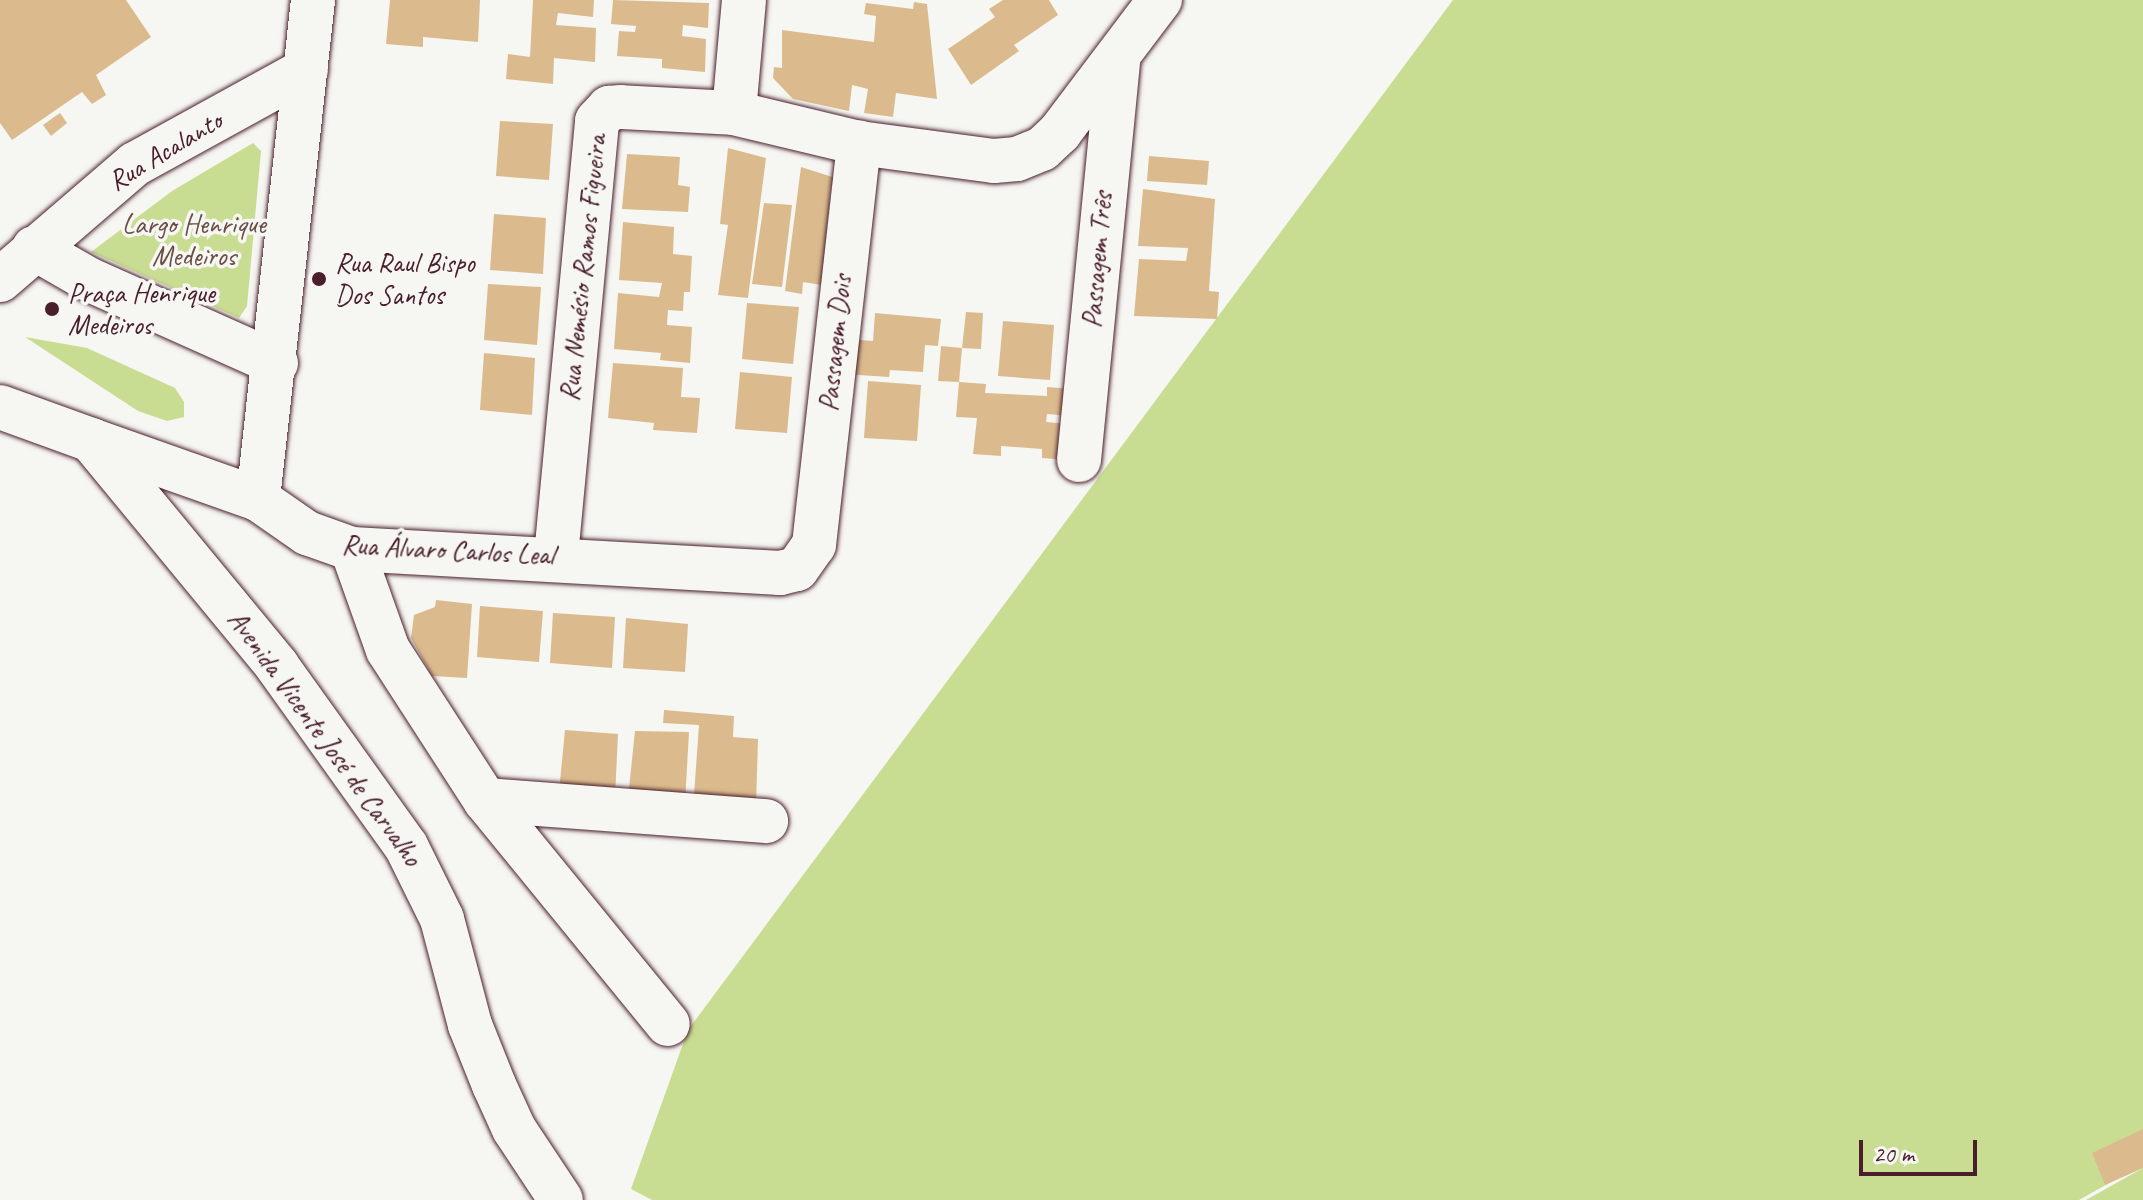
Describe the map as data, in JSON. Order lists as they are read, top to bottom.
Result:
{
  "streets": {
    "street": [
      "Rua Acalanto",
      "Passagem Três",
      "Rua Nemésio Ramos Figueira",
      "Passagem Dois",
      "Rua Álvaro Carlos Leal",
      "Avenida Vicente José de Carvalho"
    ]
  },
  "crossings": [
    ["Passagem Três", "Rua Nemésio Ramos Figueira"],
    ["Rua Nemésio Ramos Figueira", "Passagem Dois"],
    ["Rua Nemésio Ramos Figueira", "Rua Álvaro Carlos Leal"],
    ["Passagem Dois", "Rua Álvaro Carlos Leal"],
    ["Rua Álvaro Carlos Leal", "Avenida Vicente José de Carvalho"]
  ],
  "parks": ["Largo Henrique Medeiros"],
  "places": ["Rua Raul Bispo Dos Santos", "Praça Henrique Medeiros"],
  "scale_bar": "20 m"
}
